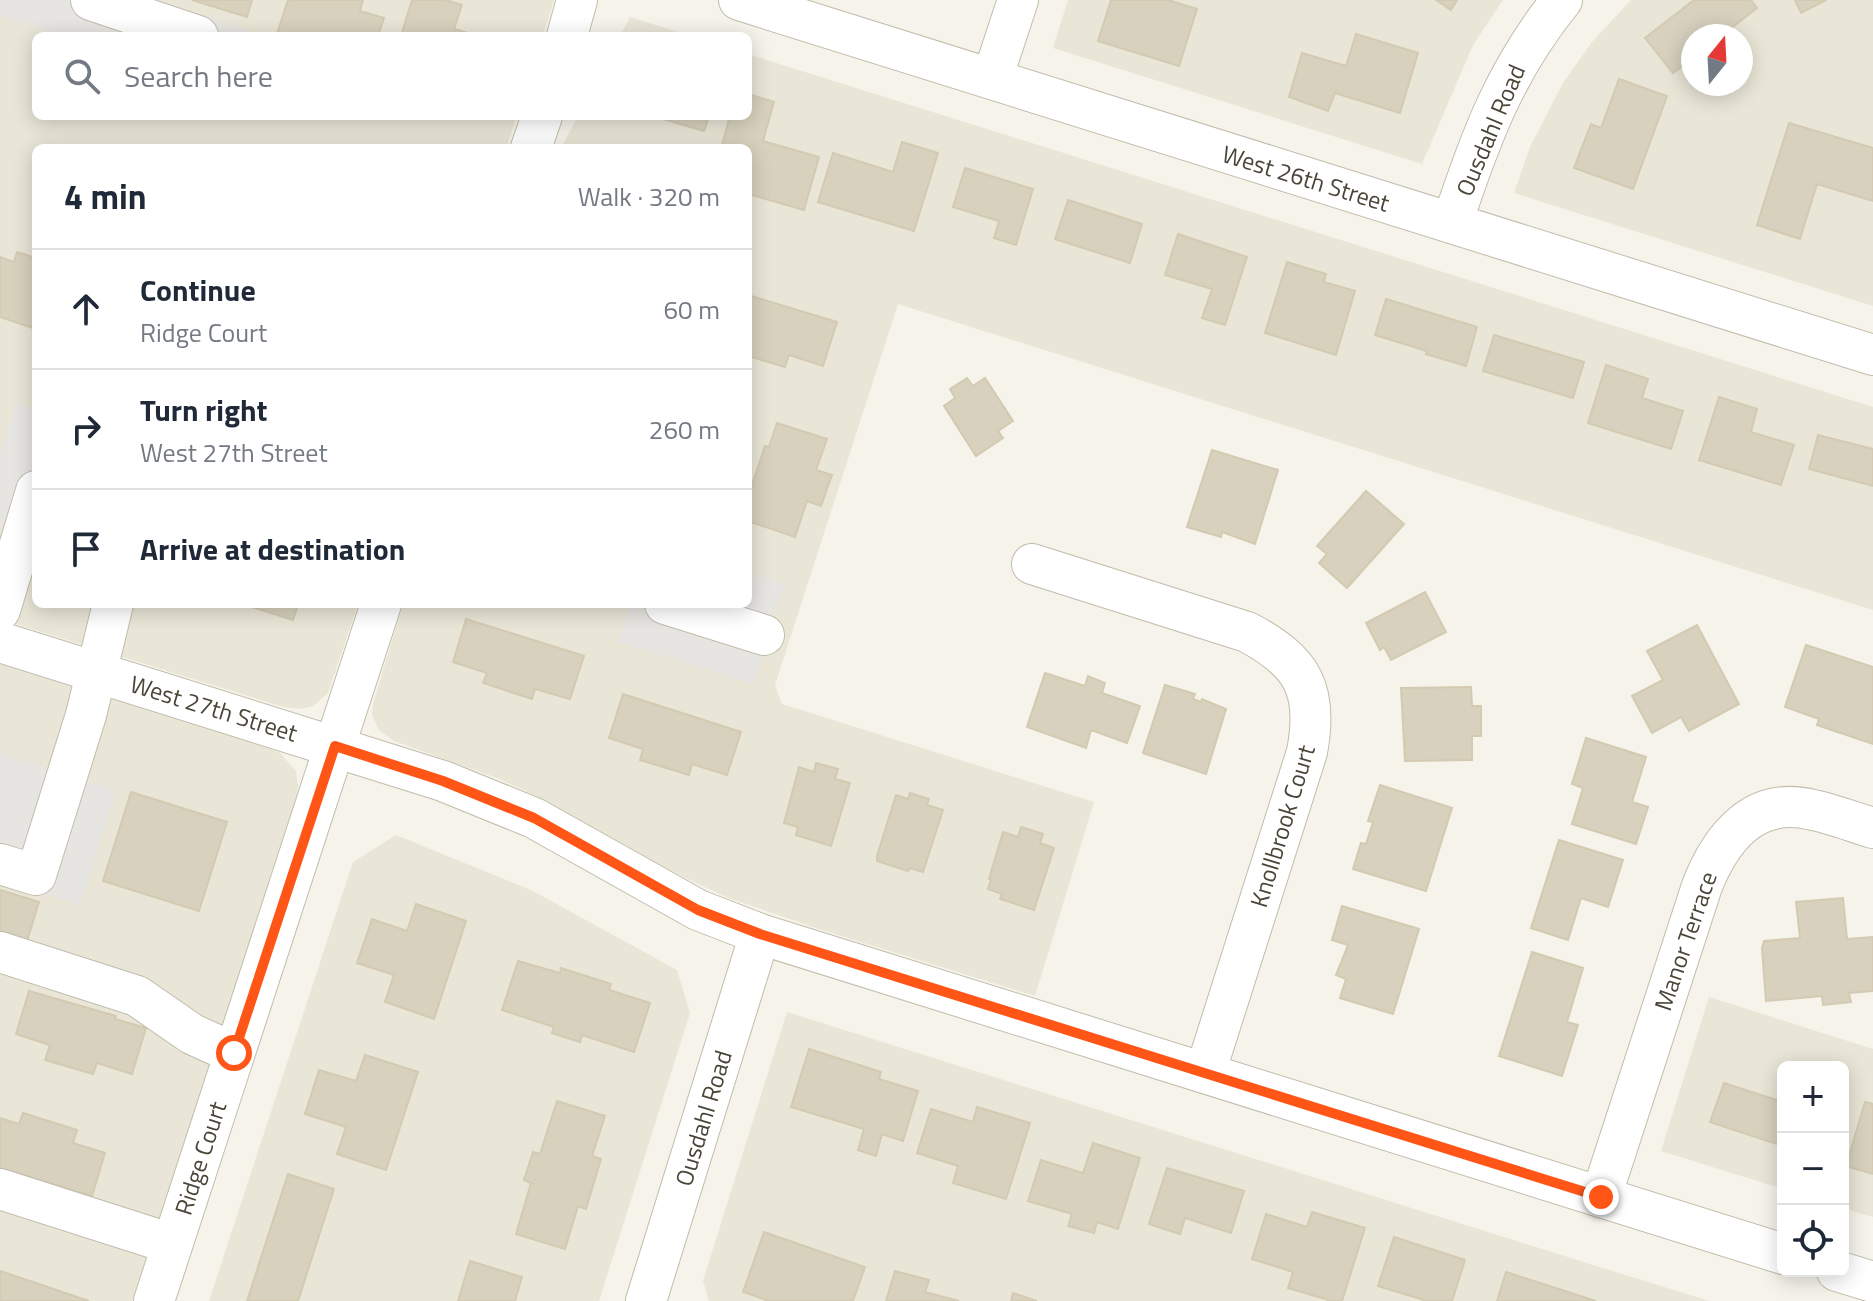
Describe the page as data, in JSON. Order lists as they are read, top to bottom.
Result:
{
  "streets": {
    "street": [
      "Ousdahl Road",
      "West 26th Street",
      "West 27th Street",
      "Knollbrook Court",
      "Manor Terrace",
      "Ridge Court"
    ]
  },
  "crossings": [
    ["Ousdahl Road", "West 26th Street"],
    ["Ousdahl Road", "West 27th Street"],
    ["West 27th Street", "Knollbrook Court"],
    ["West 27th Street", "Manor Terrace"],
    ["West 27th Street", "Ridge Court"]
  ],
  "north": "top",
  "page": {
    "search": "Search here",
    "heading": ["4 min", "Walk · 320 m"],
    "list": [
      ["Continue", "Ridge Court", "60 m"],
      ["Turn right", "West 27th Street", "260 m"],
      "Arrive at destination"
    ],
    "map_buttons": ["+", "−"]
  }
}
